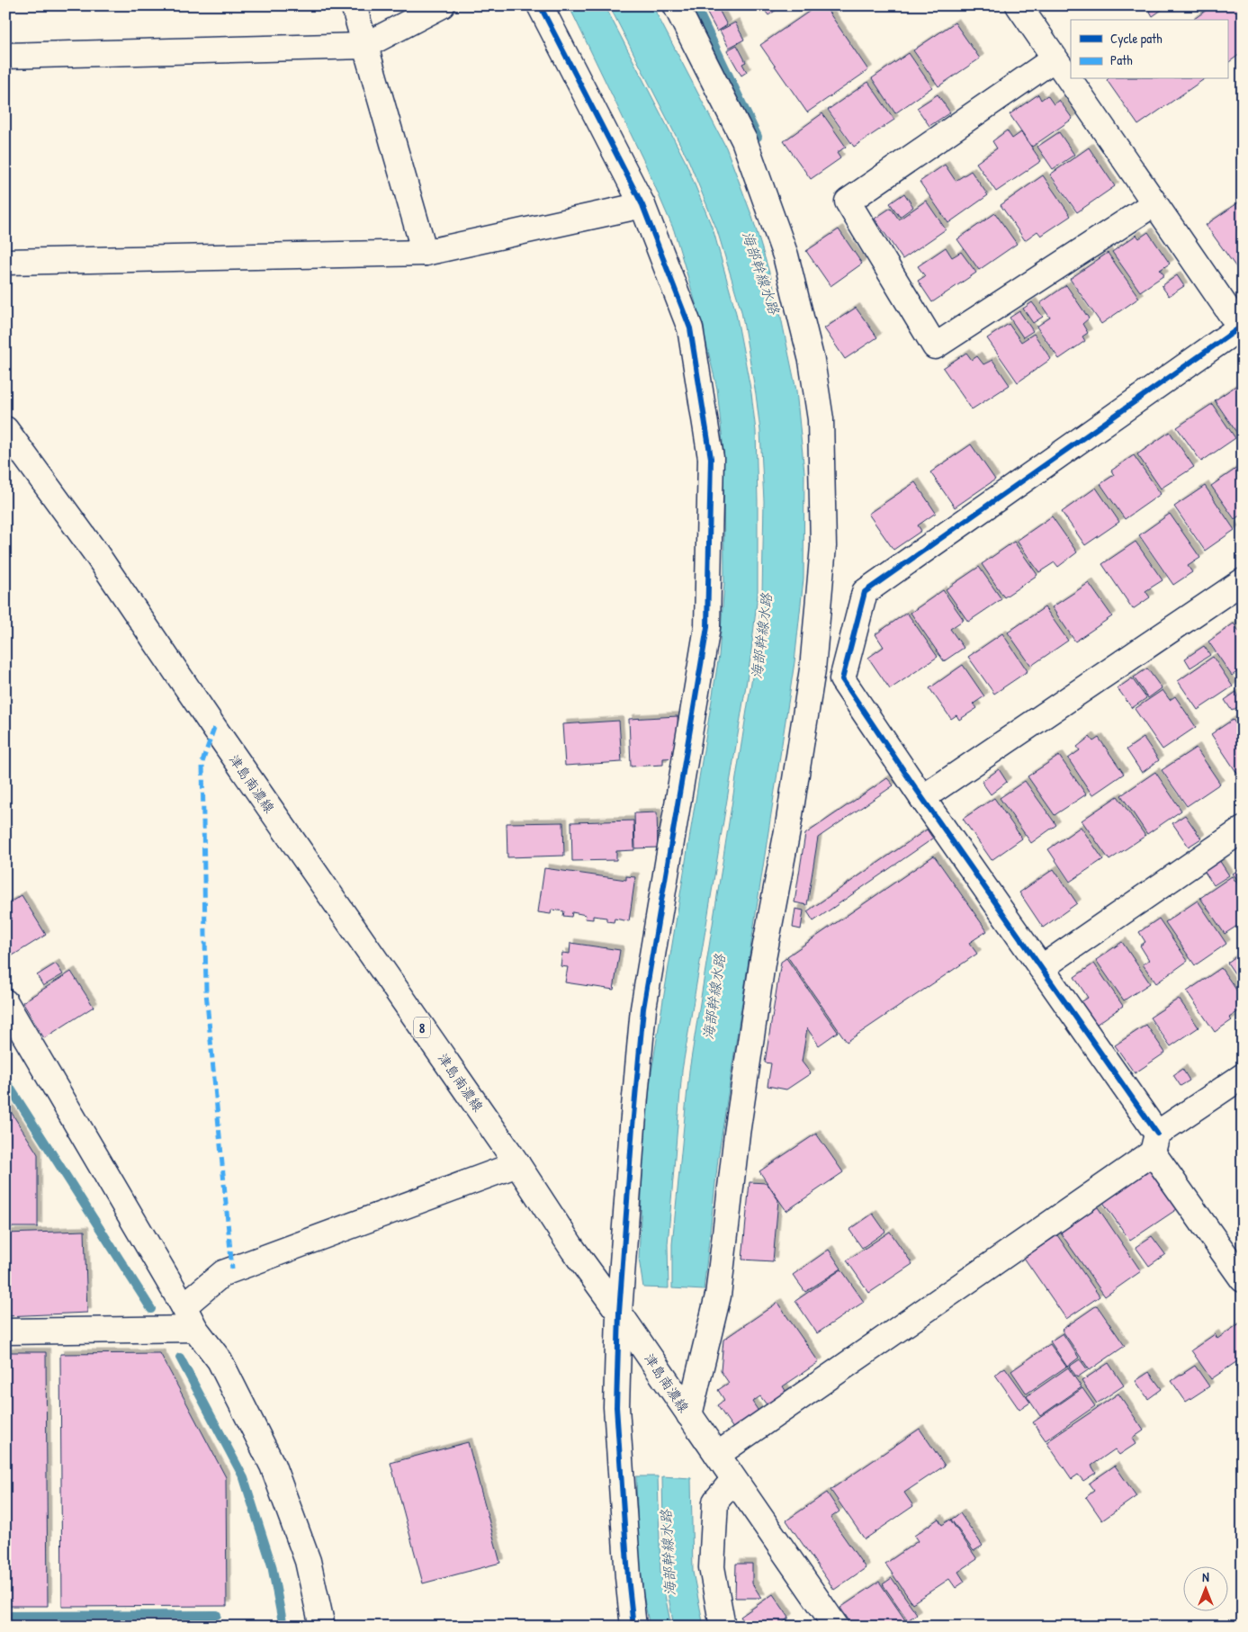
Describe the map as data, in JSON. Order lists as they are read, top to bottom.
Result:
{
  "streets": {
    "street": ["津島南濃線", "8"]
  },
  "water": ["海部幹線水路"],
  "legend": ["Cycle path", "Path"],
  "north": "top"
}
